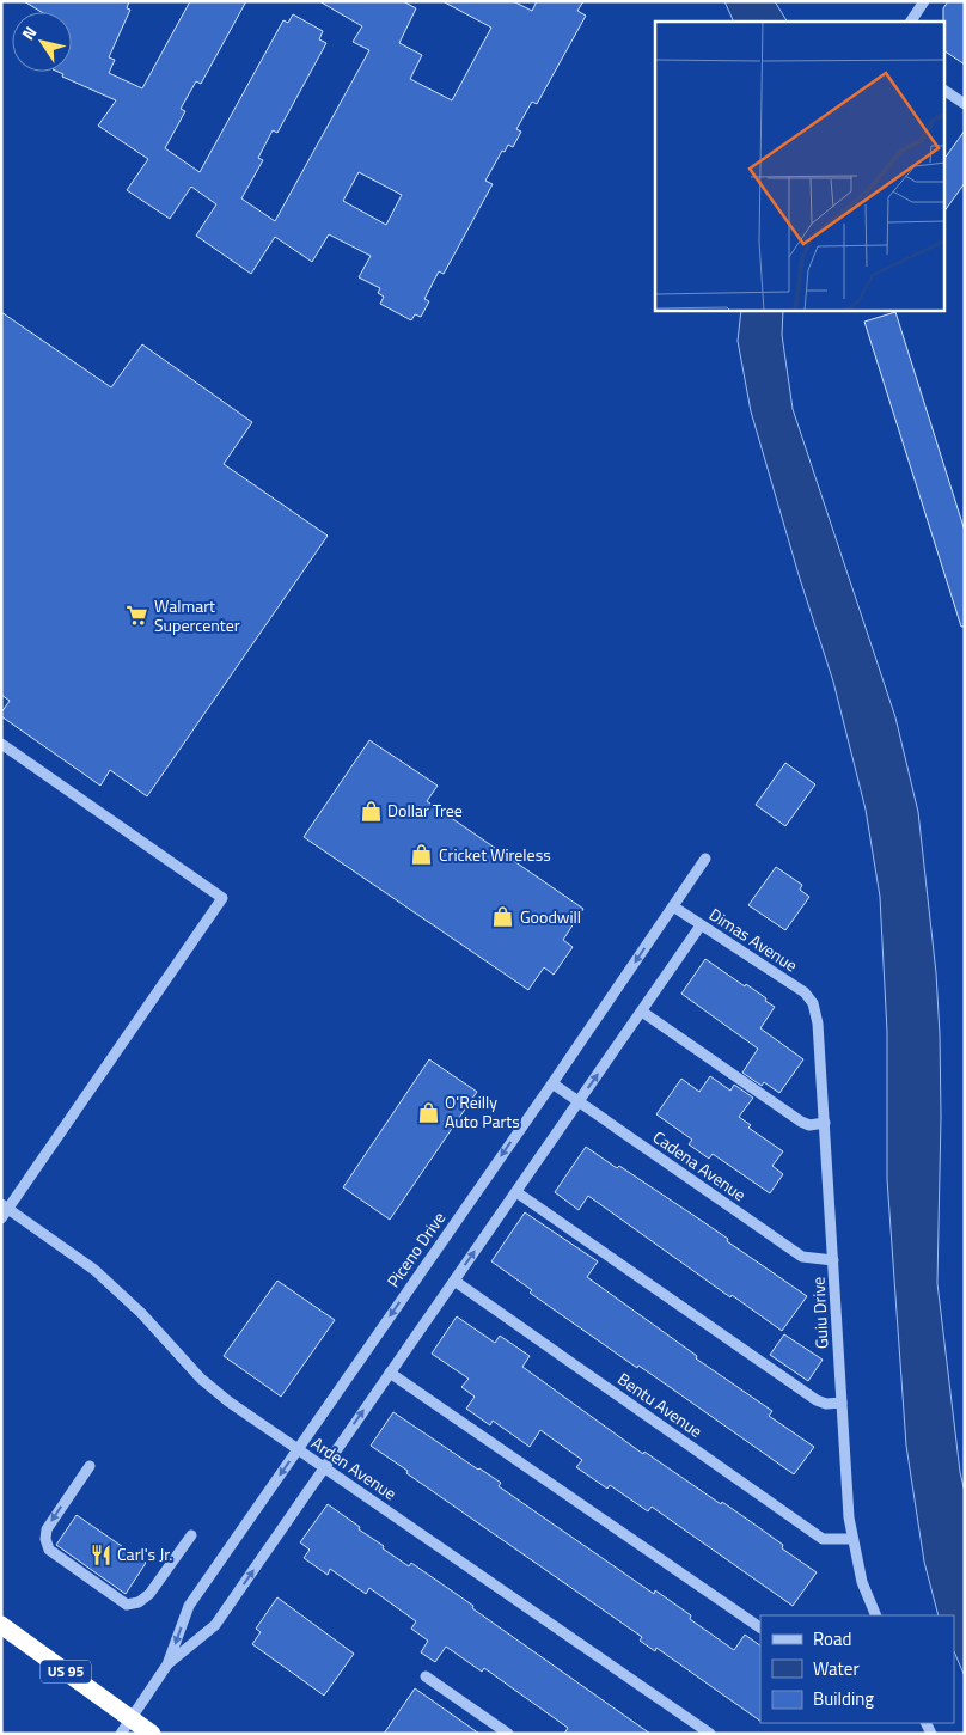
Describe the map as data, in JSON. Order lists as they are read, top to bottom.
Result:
{
  "streets": {
    "highway": ["US 95"],
    "street": [
      "Dimas Avenue",
      "Cadena Avenue",
      "Piceno Drive",
      "Guiu Drive",
      "Bentu Avenue",
      "Arden Avenue"
    ]
  },
  "crossings": [
    ["Dimas Avenue", "Piceno Drive"],
    ["Dimas Avenue", "Guiu Drive"],
    ["Cadena Avenue", "Piceno Drive"],
    ["Cadena Avenue", "Guiu Drive"],
    ["Piceno Drive", "Bentu Avenue"],
    ["Piceno Drive", "Arden Avenue"],
    ["Piceno Drive", "US 95"],
    ["Guiu Drive", "Bentu Avenue"]
  ],
  "places": {
    "supermarket": ["Walmart Supercenter"],
    "shop": [
      "Dollar Tree",
      "Cricket Wireless",
      "Goodwill",
      "O'Reilly Auto Parts"
    ],
    "restaurant": ["Carl's Jr."]
  },
  "legend": ["Road", "Water", "Building"],
  "north": "top left"
}
